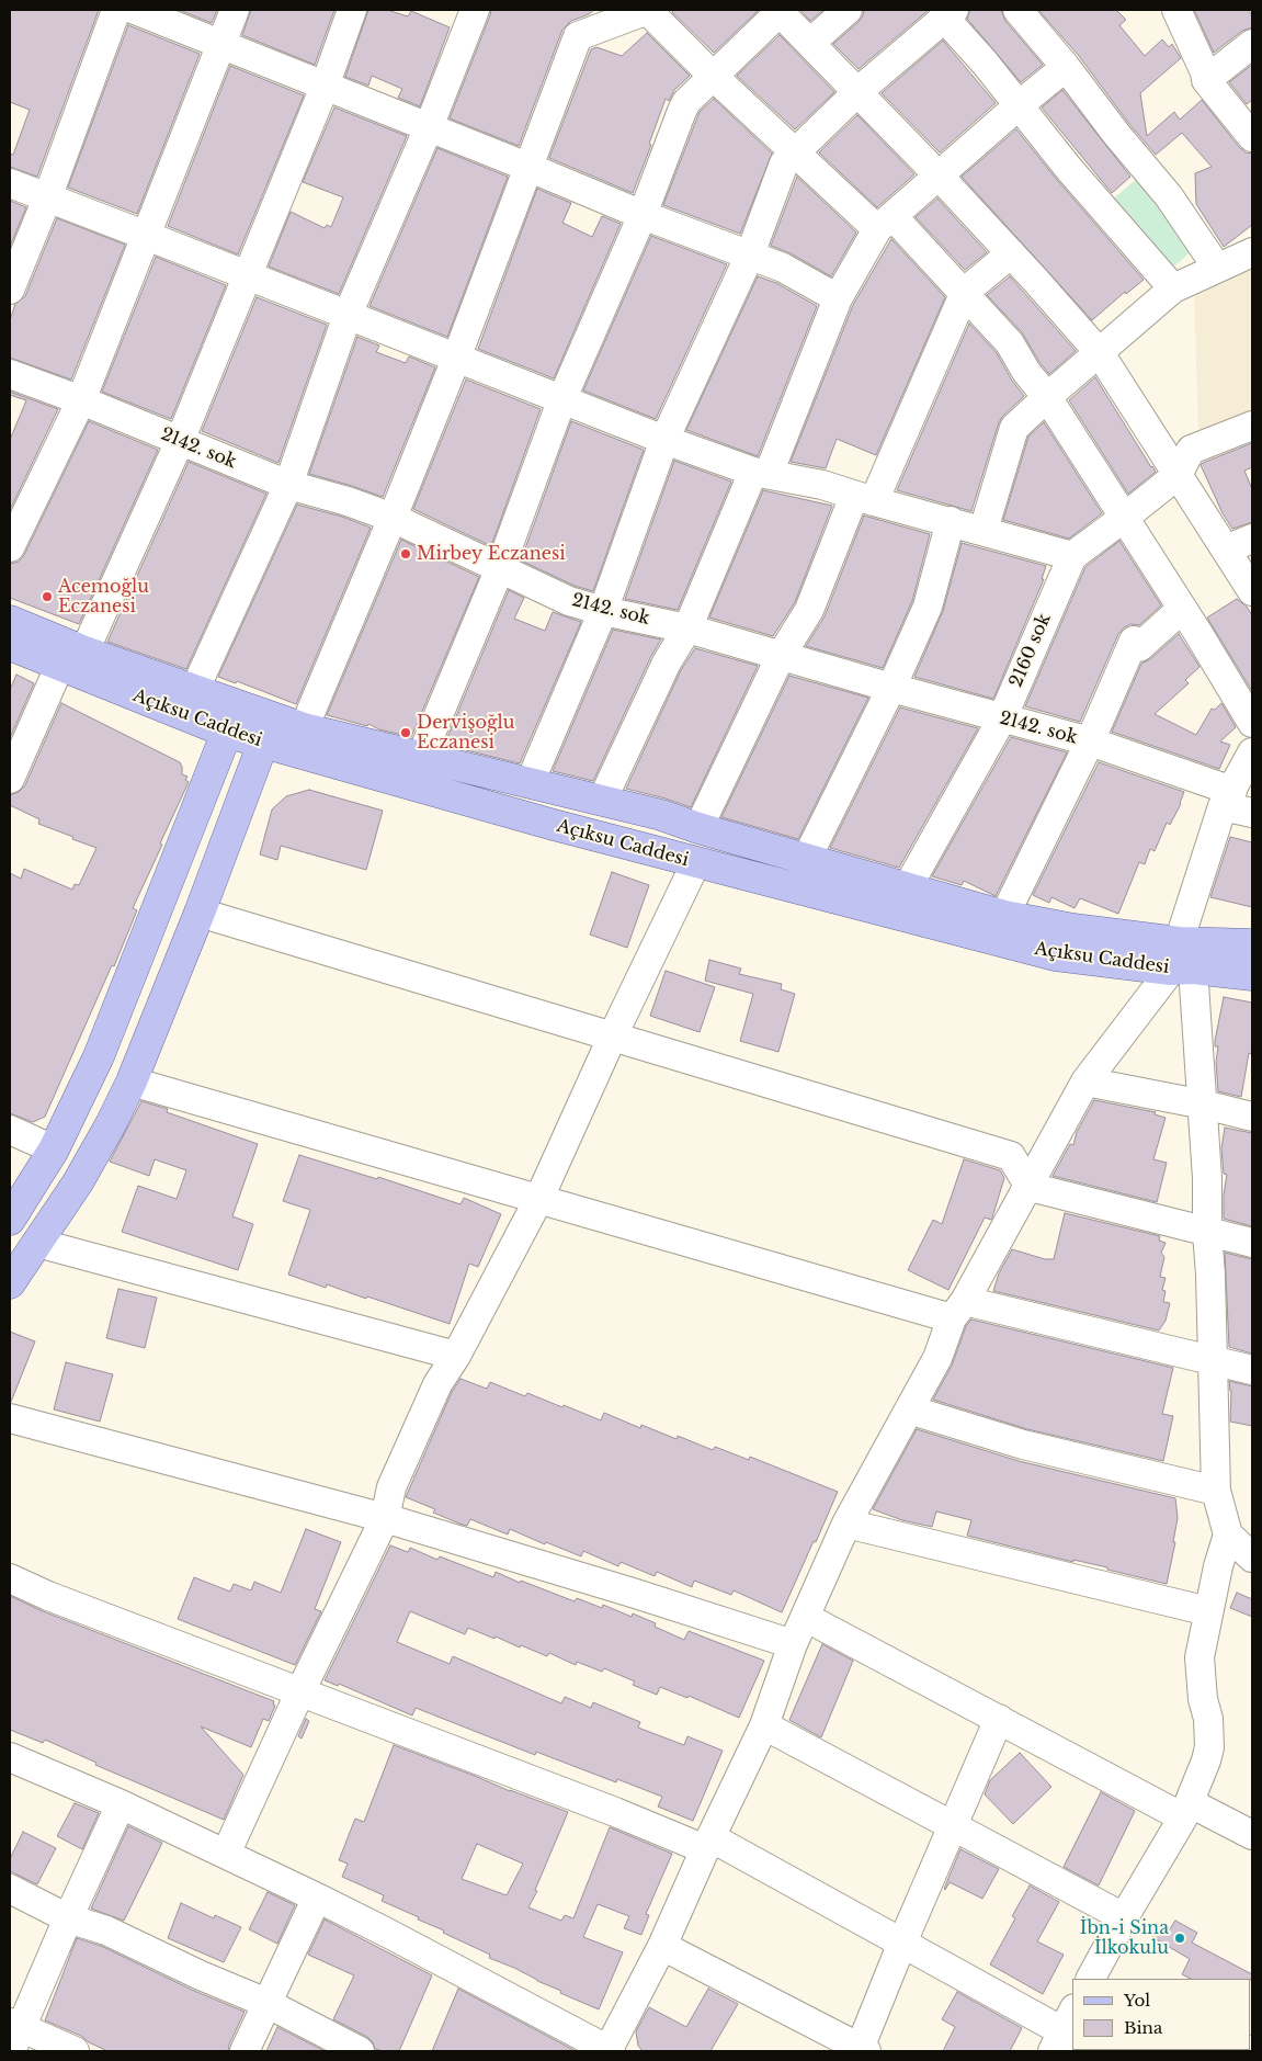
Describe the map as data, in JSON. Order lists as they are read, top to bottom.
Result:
{
  "streets": {
    "main road": ["Açıksu Caddesi"],
    "street": ["2142. sok", "2160 sok"]
  },
  "crossings": [
    ["2142. sok", "2160 sok"],
    ["2160 sok", "Açıksu Caddesi"]
  ],
  "places": [
    "Mirbey Eczanesi",
    "Acemoğlu Eczanesi",
    "Dervişoğlu Eczanesi",
    "İbn-i Sina İlkokulu"
  ],
  "legend": ["Yol", "Bina"]
}
